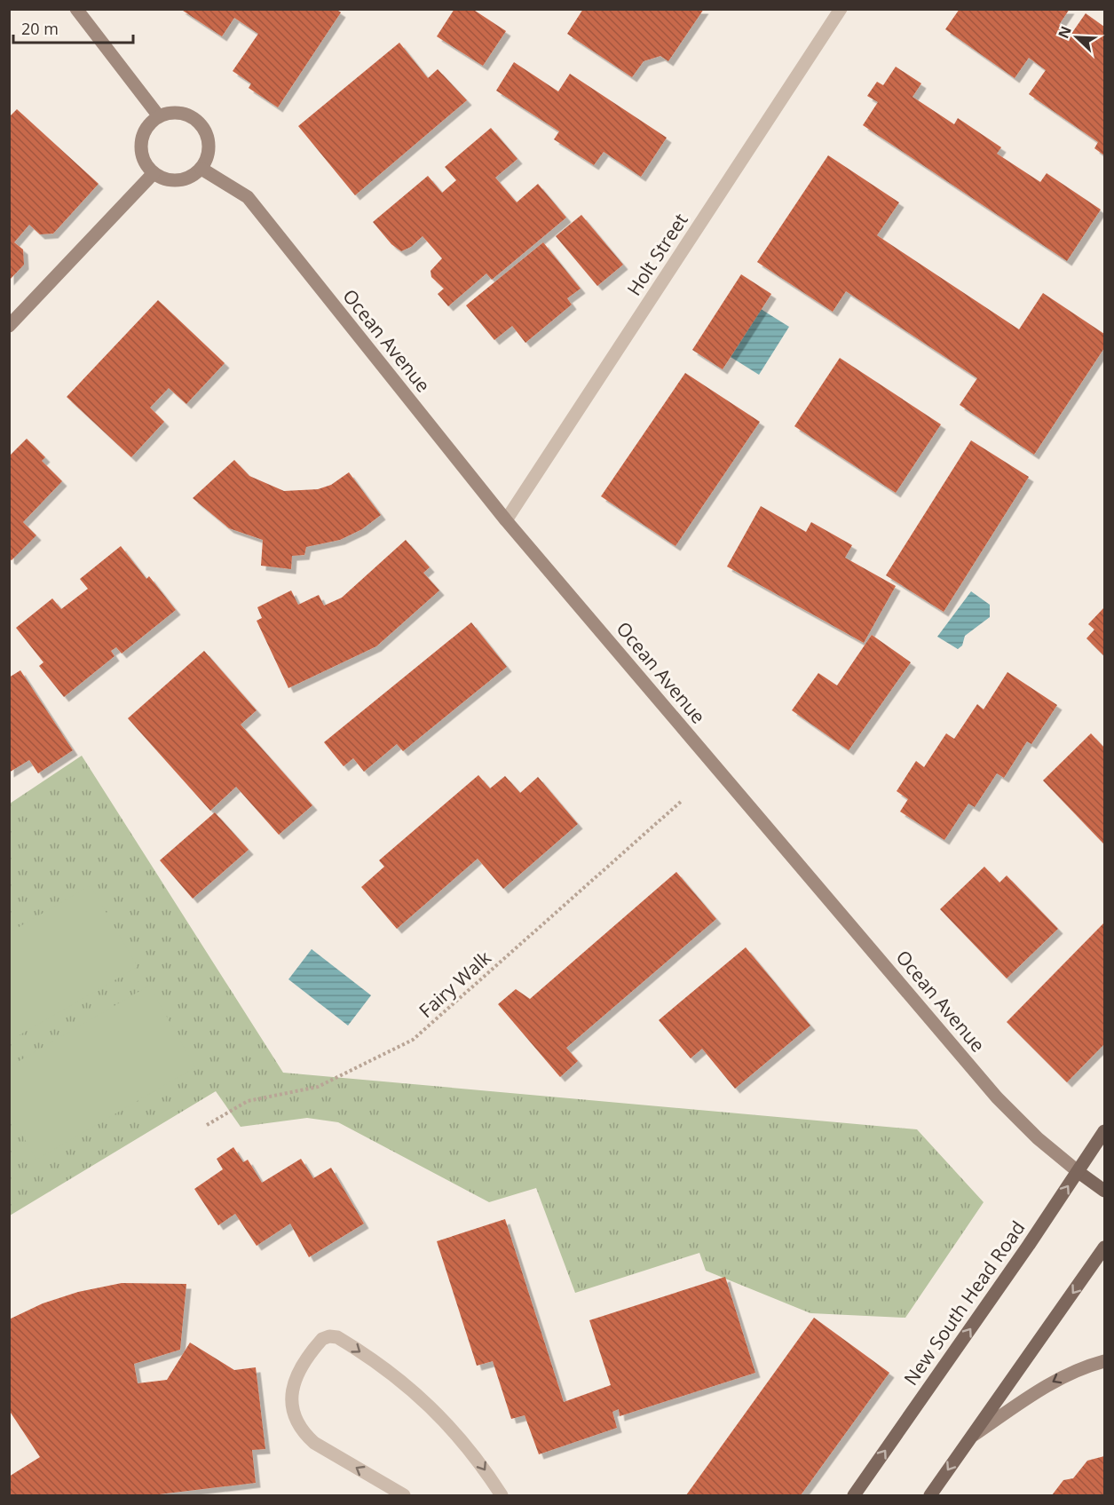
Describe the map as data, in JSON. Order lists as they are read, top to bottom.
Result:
{
  "streets": {
    "main road": ["Ocean Avenue", "New South Head Road"],
    "street": ["Holt Street"],
    "path": ["Fairy Walk"]
  },
  "crossings": [
    ["Holt Street", "Ocean Avenue"],
    ["Ocean Avenue", "New South Head Road"]
  ],
  "scale_bar": "20 m",
  "north": "top left"
}
